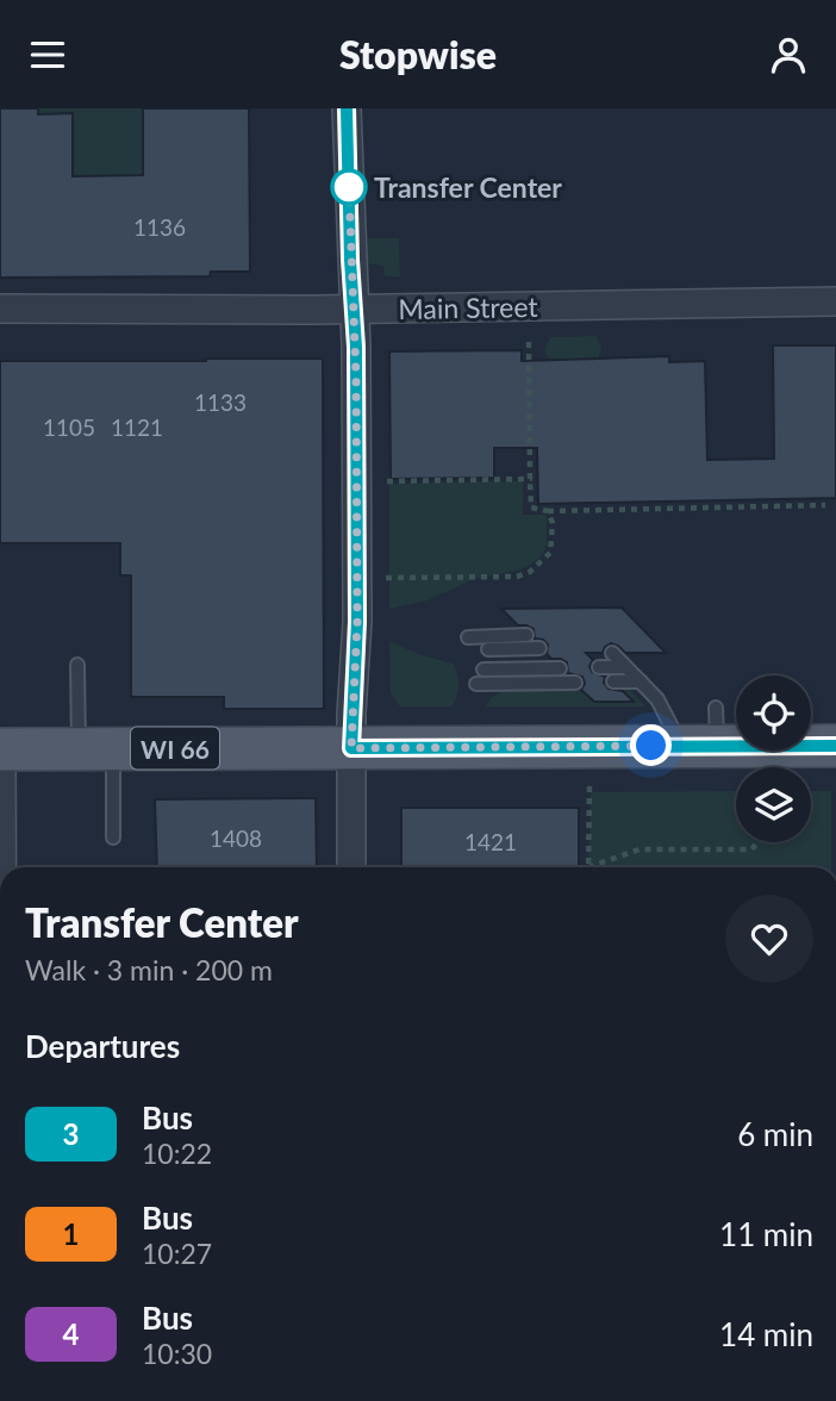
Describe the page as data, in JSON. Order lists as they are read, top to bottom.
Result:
{
  "streets": {
    "main road": ["WI 66"],
    "street": ["Main Street"]
  },
  "places": ["Transfer Center"],
  "lines": ["bus line 3"],
  "house_numbers": [
    "1136",
    "1133",
    "1105",
    "1121",
    "1408",
    "1421"
  ],
  "page": {
    "header": "Stopwise",
    "heading": [
      ["Transfer Center", "Walk · 3 min · 200 m"],
      "Departures"
    ],
    "list": [
      {
        "mark": "3",
        "name": "Bus",
        "note": "10:22",
        "value": "6 min"
      },
      {
        "mark": "1",
        "name": "Bus",
        "note": "10:27",
        "value": "11 min"
      },
      {
        "mark": "4",
        "name": "Bus",
        "note": "10:30",
        "value": "14 min"
      }
    ]
  }
}
